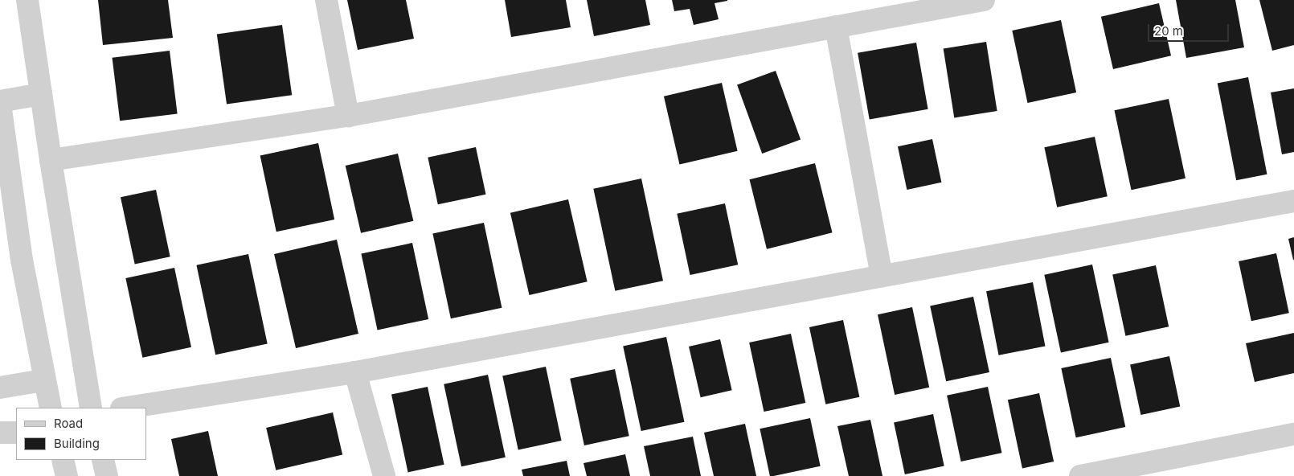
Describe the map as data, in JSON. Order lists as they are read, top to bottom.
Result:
{
  "legend": ["Road", "Building"],
  "scale_bar": "20 m"
}
